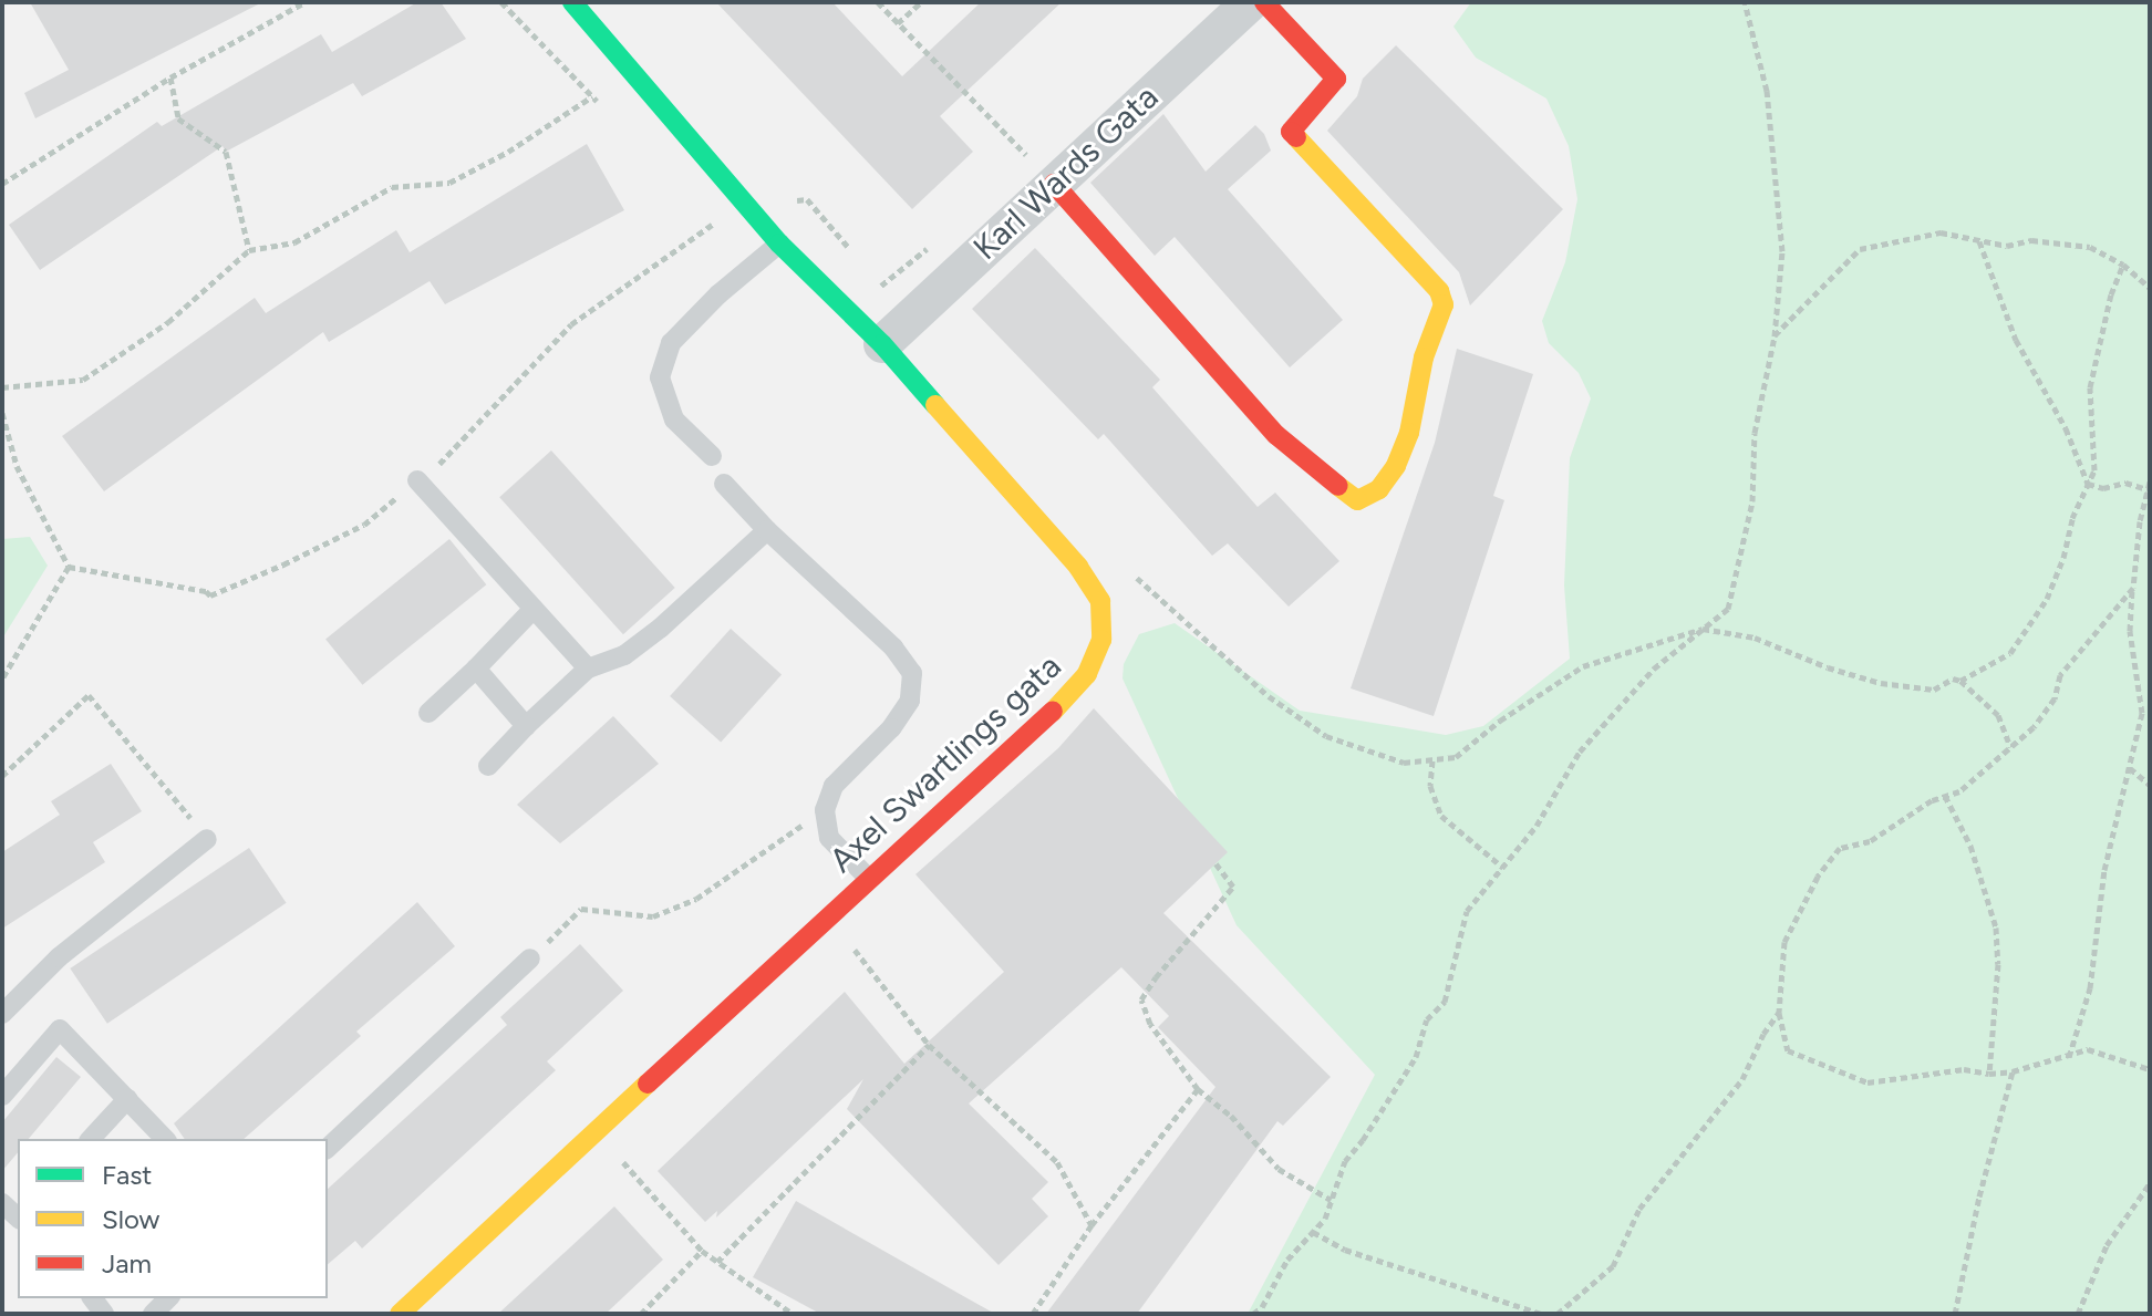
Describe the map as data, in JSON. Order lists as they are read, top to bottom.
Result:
{
  "streets": {
    "street": ["Karl Wards Gata", "Axel Swartlings gata"]
  },
  "crossings": [
    ["Karl Wards Gata", "Axel Swartlings gata"]
  ],
  "legend": ["Fast", "Slow", "Jam"]
}
